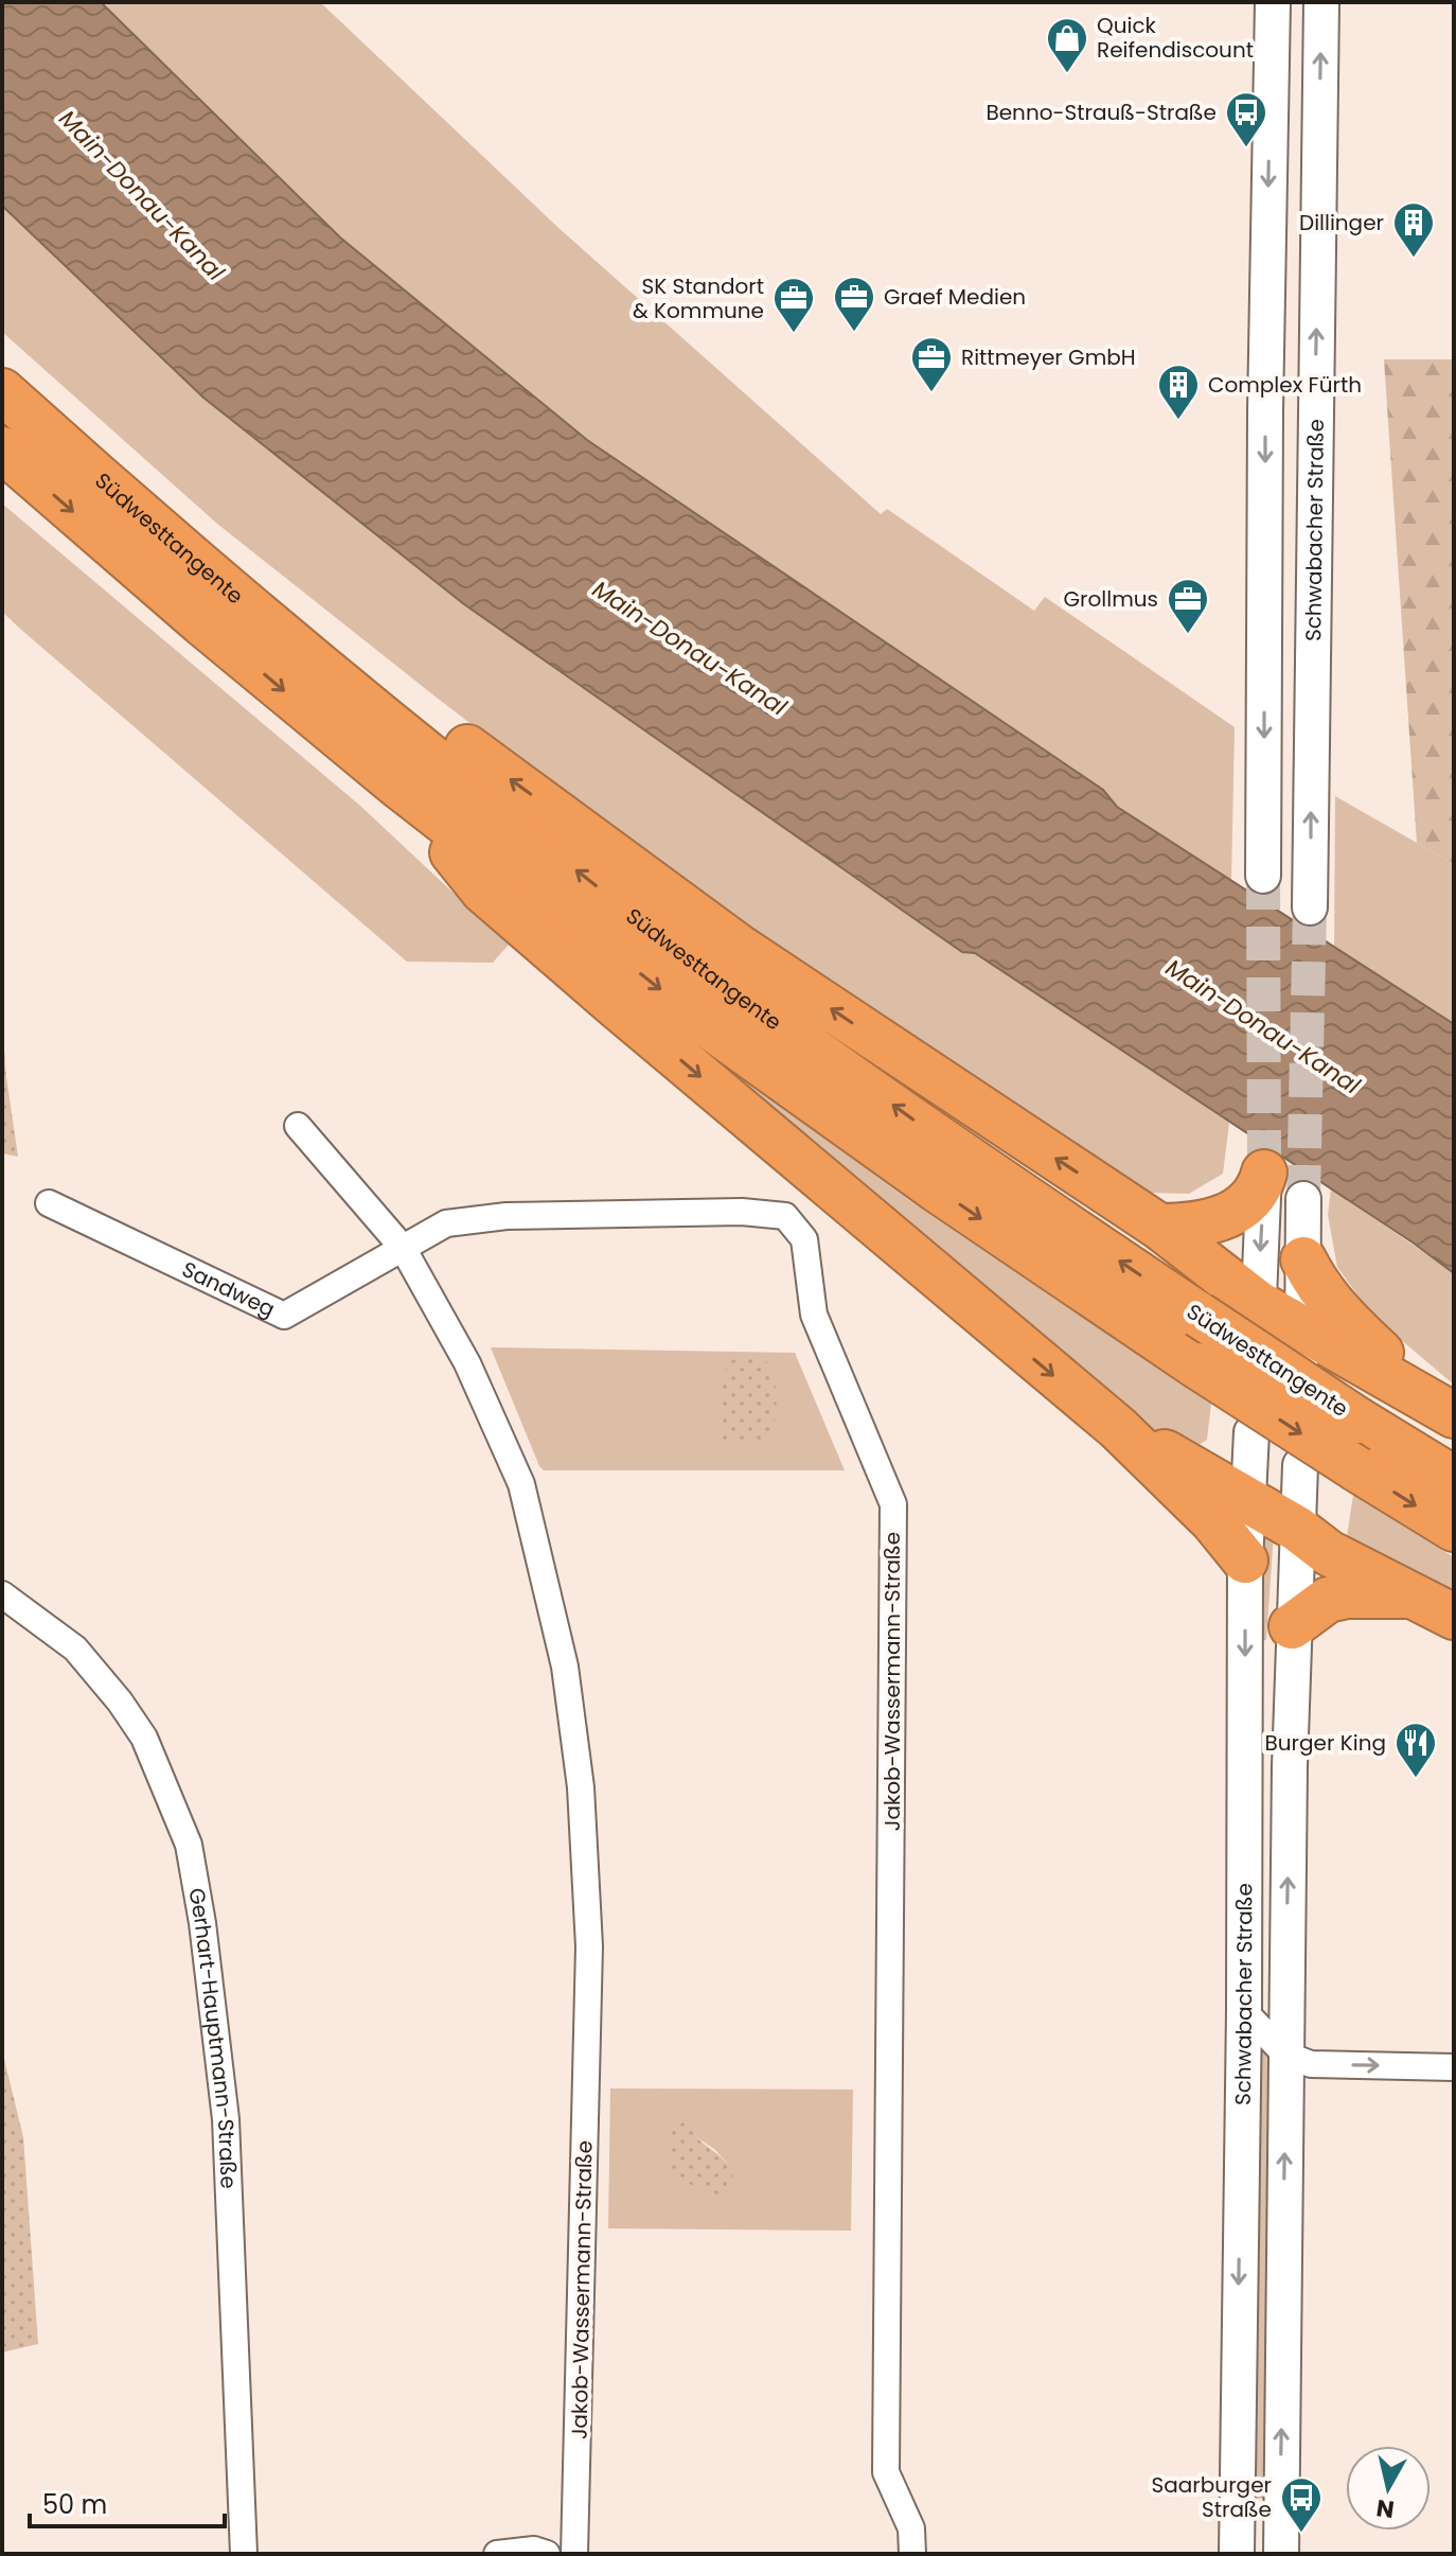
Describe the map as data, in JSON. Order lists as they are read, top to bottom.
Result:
{
  "streets": {
    "highway": ["Südwesttangente"],
    "main road": ["Schwabacher Straße"],
    "street": ["Sandweg", "Jakob-Wassermann-Straße", "Gerhart-Hauptmann-Straße"]
  },
  "crossings": [
    ["Sandweg", "Jakob-Wassermann-Straße"]
  ],
  "water": ["Main-Donau-Kanal"],
  "places": {
    "shop": ["Quick Reifendiscount"],
    "bus stop": ["Benno-Strauß-Straße", "Saarburger Straße"],
    "building": ["Dillinger", "Complex Fürth"],
    "office": [
      "Graef Medien",
      "SK Standort & Kommune",
      "Rittmeyer GmbH",
      "Grollmus"
    ],
    "restaurant": ["Burger King"]
  },
  "scale_bar": "50 m",
  "north": "bottom"
}
